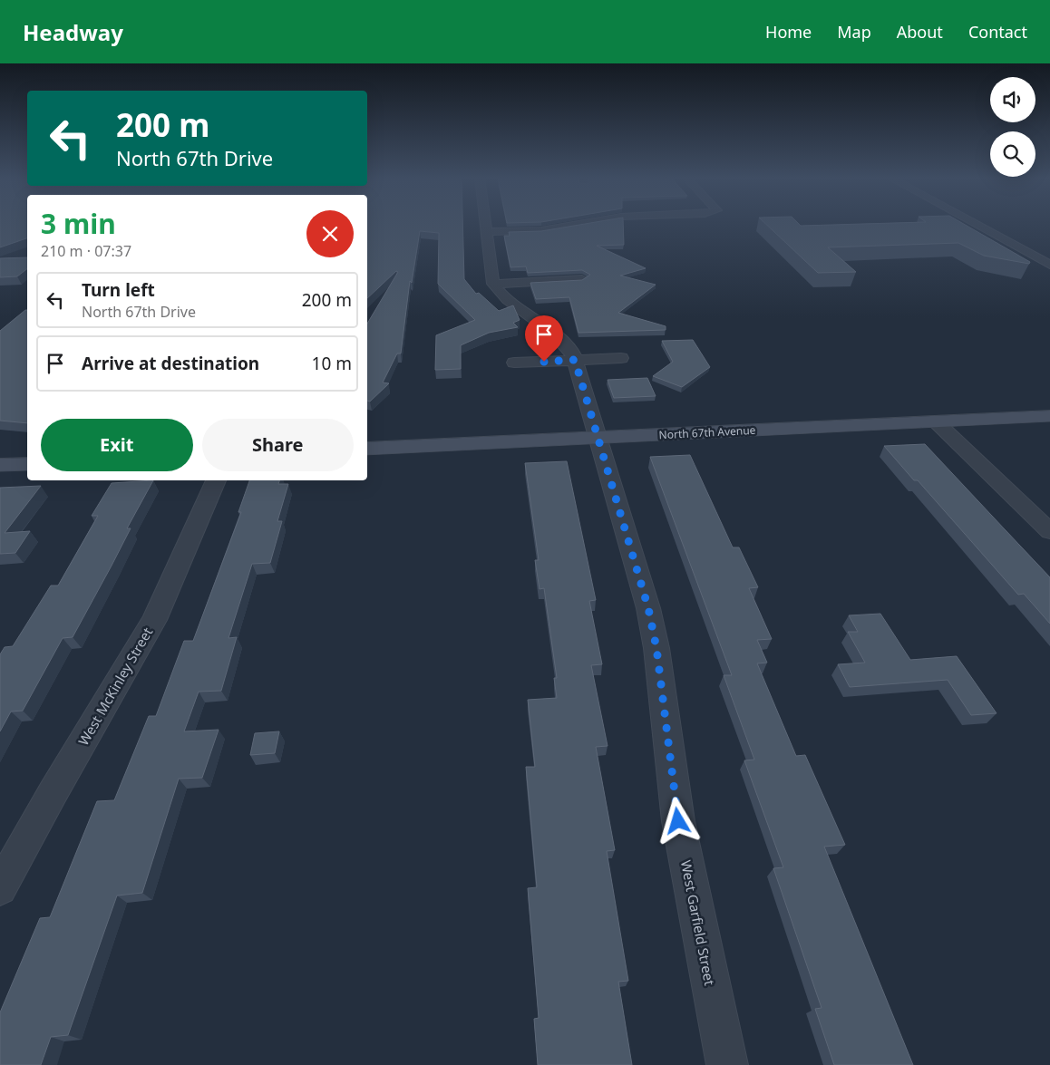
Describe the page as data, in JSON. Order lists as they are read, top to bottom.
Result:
{
  "streets": {
    "main road": ["North 67th Avenue"],
    "street": ["West McKinley Street", "West Garfield Street"]
  },
  "crossings": [
    ["North 67th Avenue", "West Garfield Street"]
  ],
  "page": {
    "header": "Headway",
    "nav": [
      "Home",
      "Map",
      "About",
      "Contact"
    ],
    "turn": ["200 m", "North 67th Drive"],
    "heading": ["3 min", "210 m · 07:37"],
    "list": [
      {
        "name": "Turn left",
        "note": "North 67th Drive",
        "value": "200 m"
      },
      {
        "name": "Arrive at destination",
        "value": "10 m"
      }
    ],
    "buttons": ["Exit", "Share"]
  }
}
